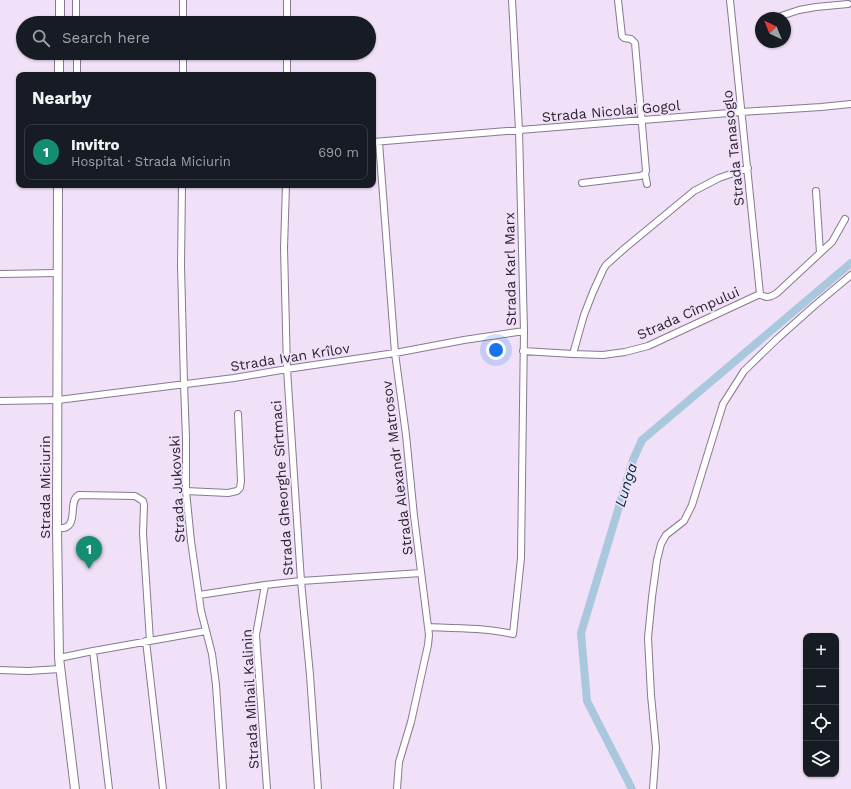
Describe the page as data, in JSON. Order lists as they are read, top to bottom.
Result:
{
  "streets": {
    "main road": ["Strada Miciurin"],
    "street": [
      "Strada Nicolai Gogol",
      "Strada Tanasoglo",
      "Strada Karl Marx",
      "Strada Cîmpului",
      "Strada Ivan Krîlov",
      "Strada Alexandr Matrosov",
      "Strada Gheorghe Sîrtmaci",
      "Strada Jukovski",
      "Strada Mihail Kalinin"
    ]
  },
  "crossings": [
    ["Strada Nicolai Gogol", "Strada Tanasoglo"],
    ["Strada Nicolai Gogol", "Strada Karl Marx"],
    ["Strada Nicolai Gogol", "Strada Alexandr Matrosov"],
    ["Strada Tanasoglo", "Strada Cîmpului"],
    ["Strada Karl Marx", "Strada Cîmpului"],
    ["Strada Karl Marx", "Strada Ivan Krîlov"],
    ["Strada Karl Marx", "Strada Alexandr Matrosov"],
    ["Strada Ivan Krîlov", "Strada Alexandr Matrosov"],
    ["Strada Ivan Krîlov", "Strada Miciurin"],
    ["Strada Ivan Krîlov", "Strada Gheorghe Sîrtmaci"],
    ["Strada Ivan Krîlov", "Strada Jukovski"]
  ],
  "water": ["Lunga"],
  "north": "top left",
  "page": {
    "search": "Search here",
    "heading": "Nearby",
    "list": [
      {
        "mark": "1",
        "name": "Invitro",
        "note": "Hospital · Strada Miciurin",
        "value": "690 m"
      }
    ],
    "pins": "1",
    "map_buttons": ["+", "−"]
  }
}
